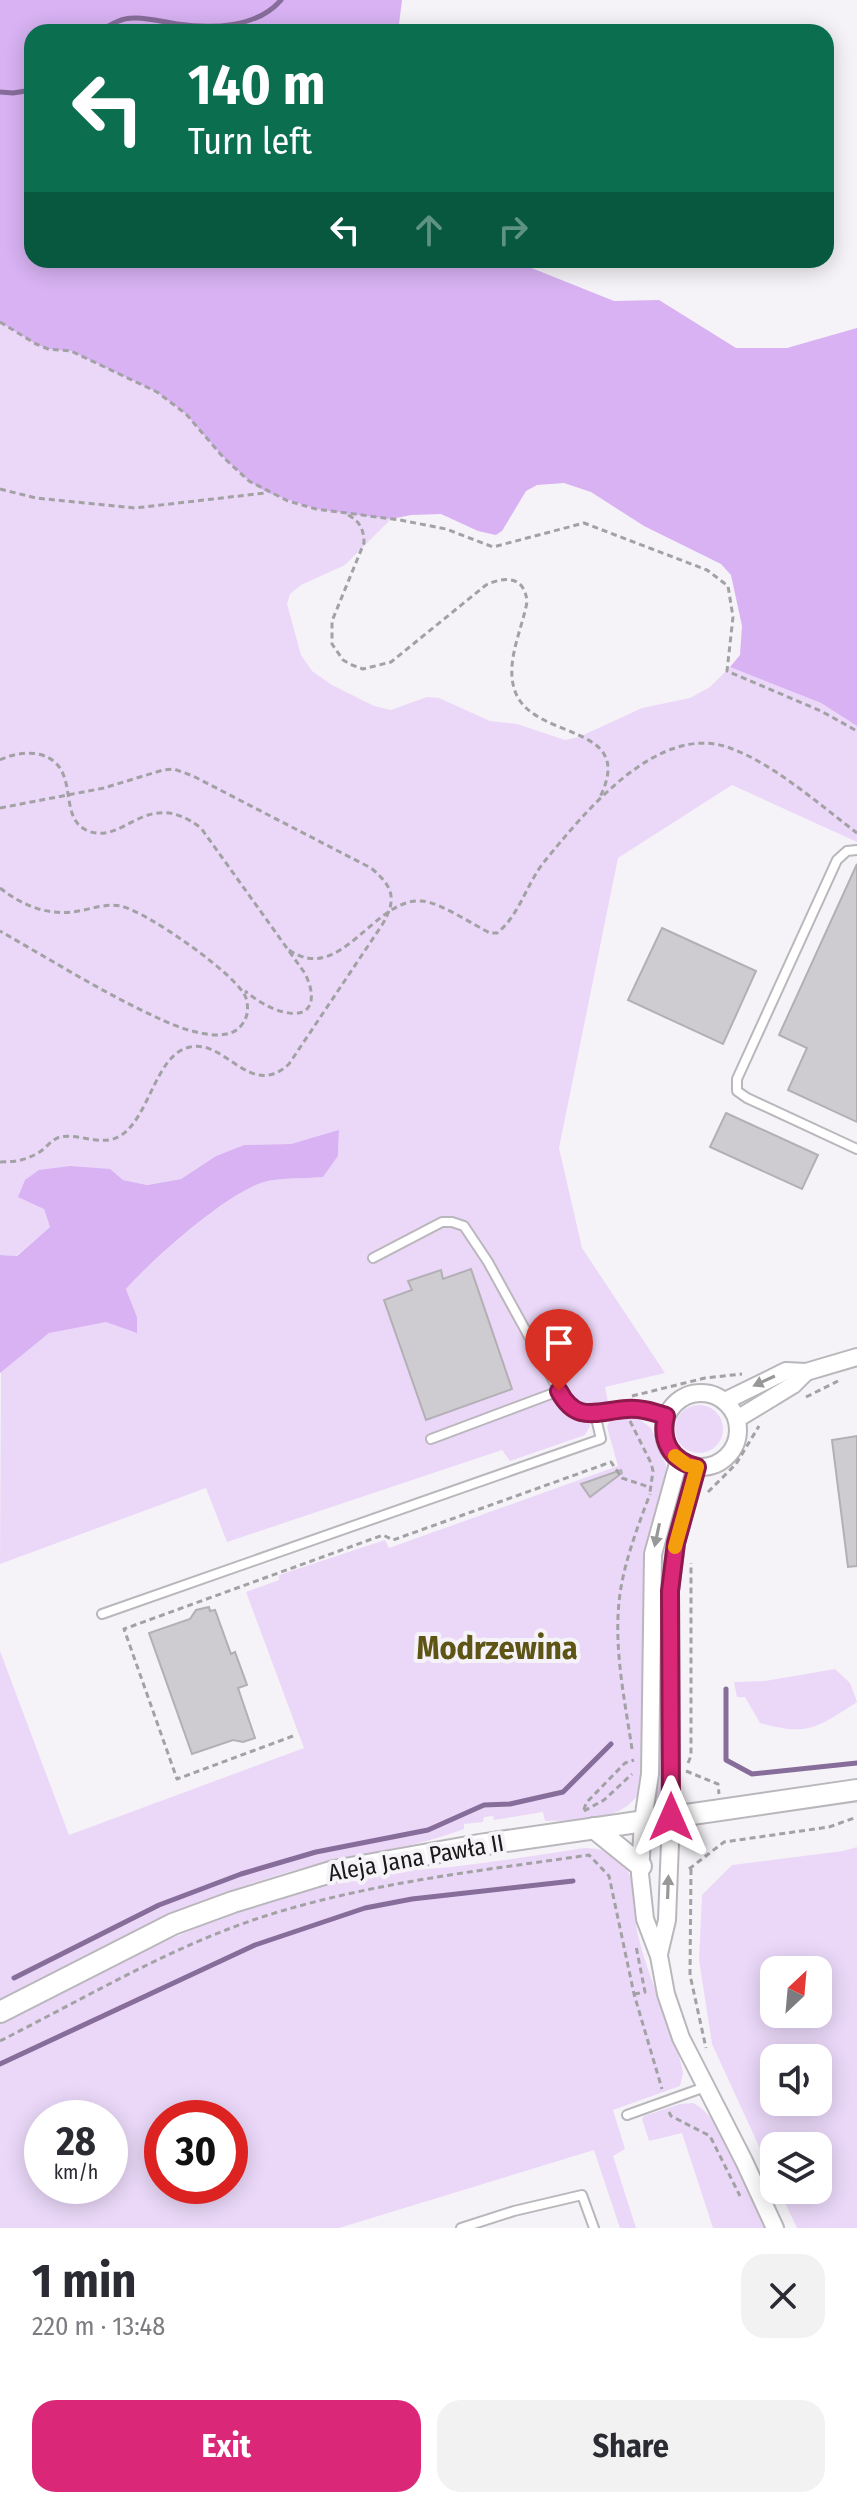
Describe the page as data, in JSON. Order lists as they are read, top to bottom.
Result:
{
  "streets": {
    "street": ["Aleja Jana Pawła II"]
  },
  "districts": ["Modrzewina"],
  "north": "top right",
  "page": {
    "turn": ["140 m", "Turn left"],
    "speed": "28 km/h",
    "limit": "30",
    "heading": ["1 min", "220 m · 13:48"],
    "buttons": ["Exit", "Share"]
  }
}
